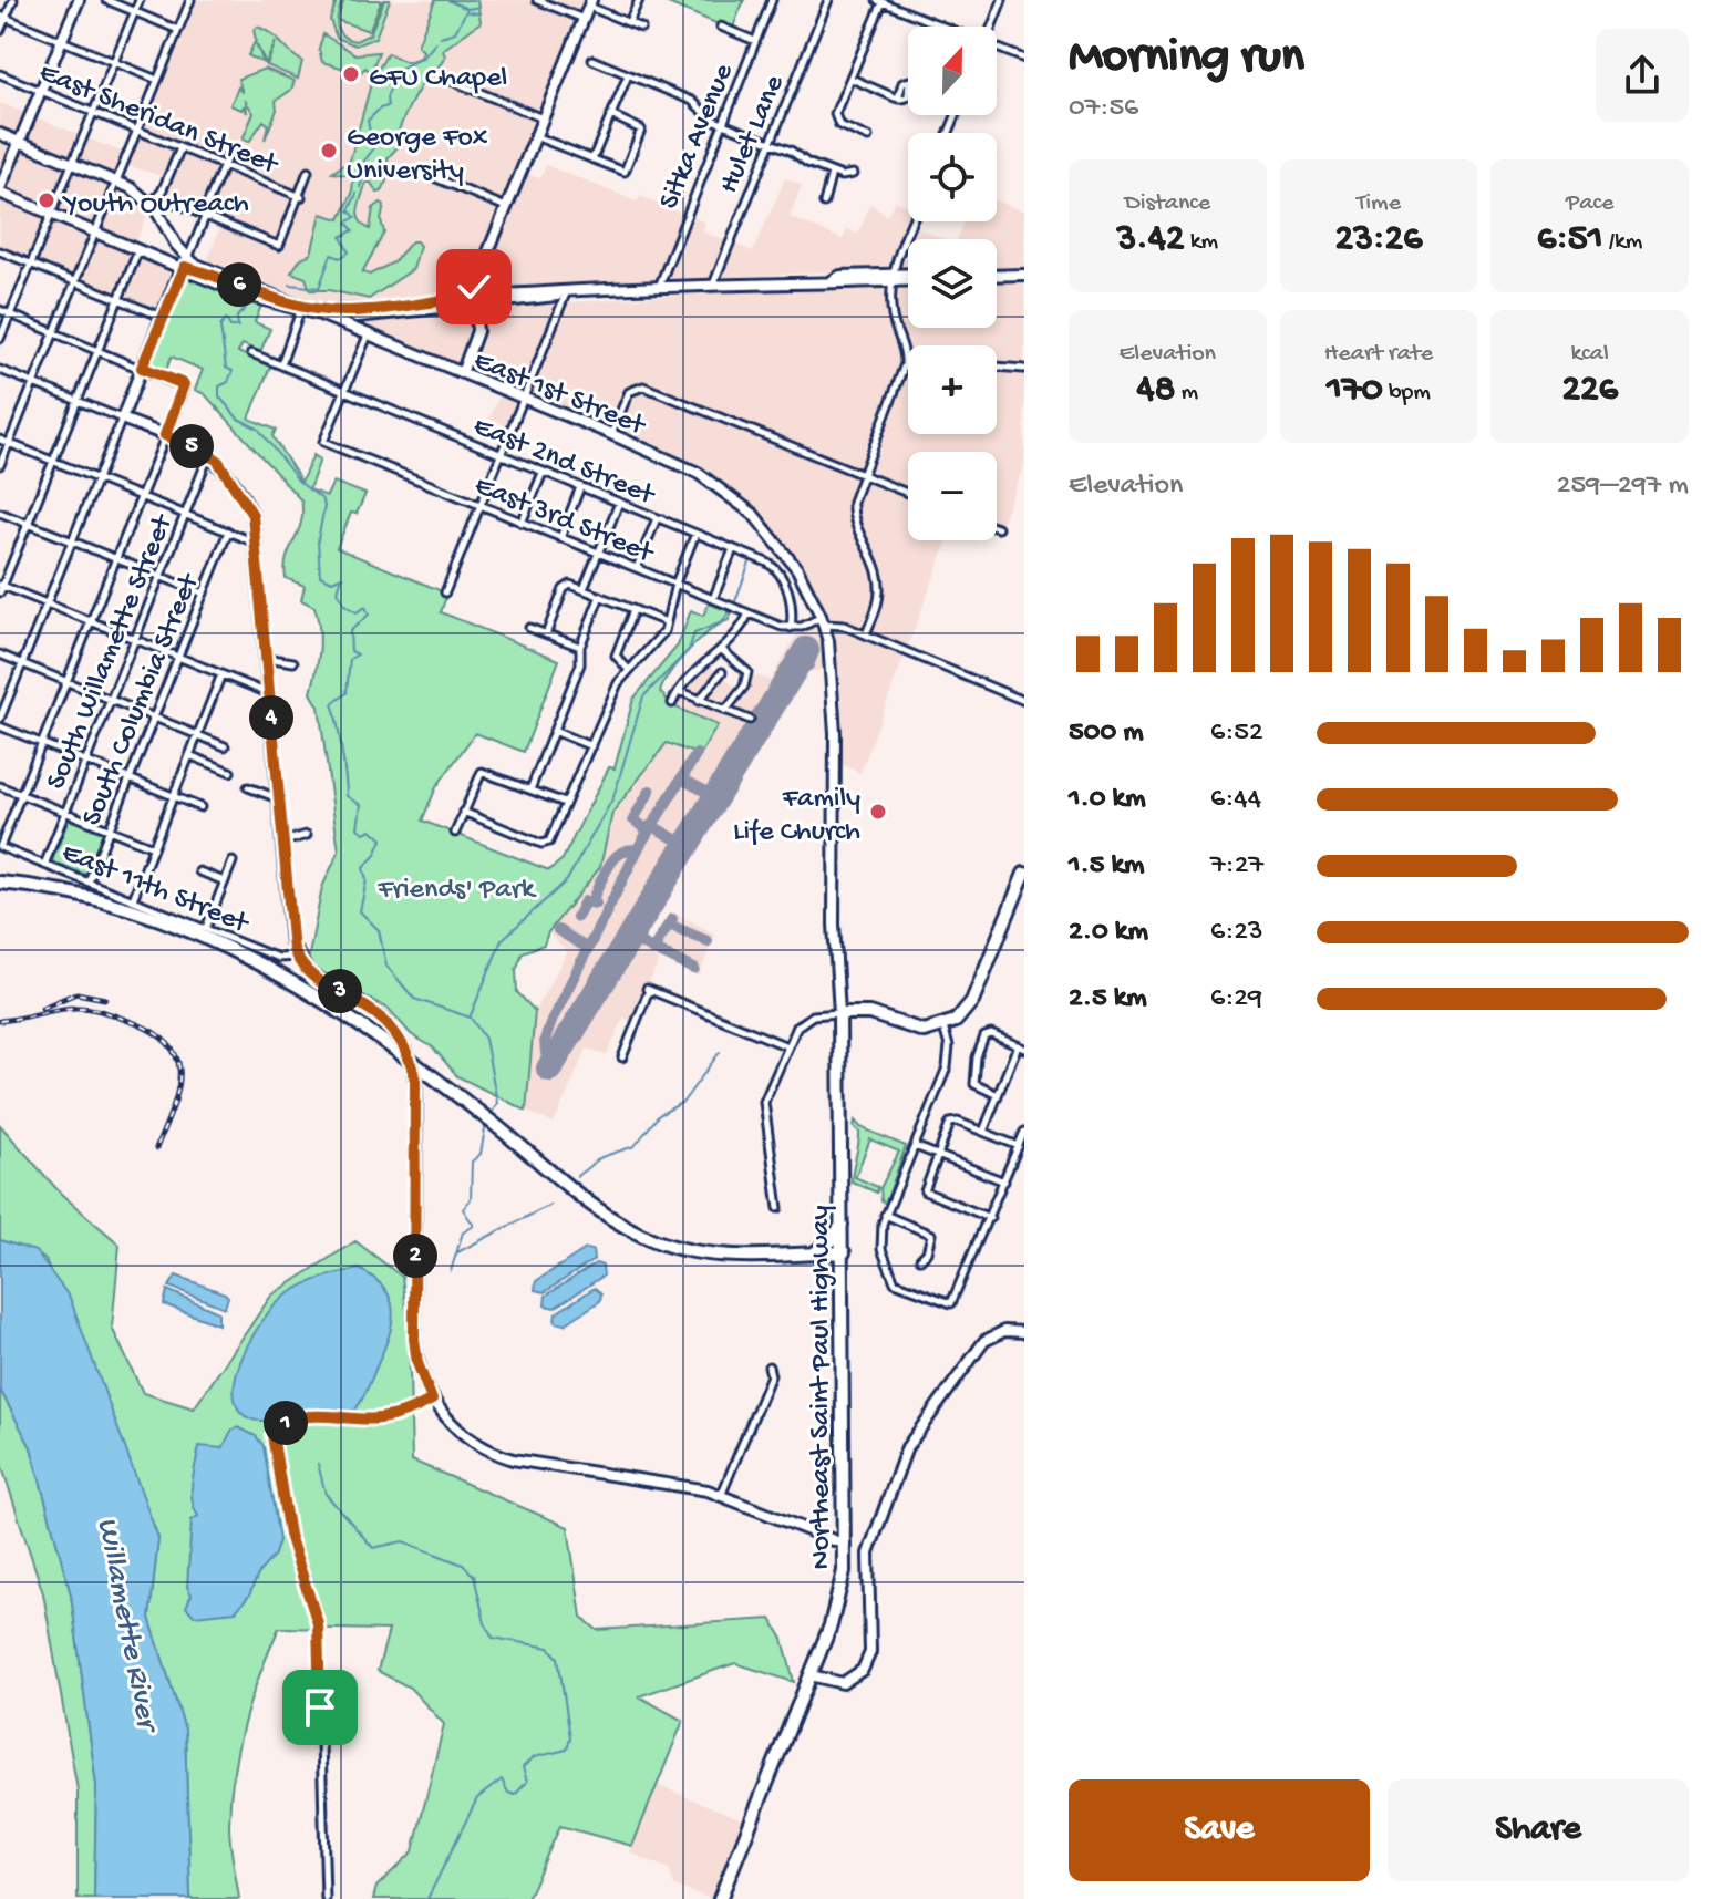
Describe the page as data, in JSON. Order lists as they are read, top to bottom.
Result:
{
  "streets": {
    "highway": ["Northeast Saint Paul Highway"],
    "main road": ["East 1st Street"],
    "street": [
      "East Sheridan Street",
      "Hulet Lane",
      "Sitka Avenue",
      "East 2nd Street",
      "East 3rd Street",
      "South Willamette Street",
      "South Columbia Street",
      "East 11th Street"
    ]
  },
  "crossings": [
    ["East 1st Street", "Northeast Saint Paul Highway"],
    ["East 2nd Street", "East 3rd Street"],
    ["South Willamette Street", "East 11th Street"],
    ["South Columbia Street", "East 11th Street"]
  ],
  "water": ["Willamette River"],
  "parks": ["Friends' Park"],
  "places": [
    "GFU Chapel",
    "George Fox University",
    "Youth Outreach",
    "Family Life Church"
  ],
  "north": "top",
  "page": {
    "heading": ["Morning run", "07:56"],
    "map_buttons": ["+", "−"],
    "stats": [
      ["Distance", "3.42 km"],
      ["Time", "23:26"],
      ["Pace", "6:51 /km"],
      ["Elevation", "48 m"],
      ["Heart rate", "170 bpm"],
      ["kcal", "226"]
    ],
    "pins": [
      "6",
      "5",
      "4",
      "3",
      "2",
      "1"
    ],
    "chart": ["Elevation", "259–297 m"],
    "list": [
      {
        "name": "500 m",
        "note": "6:52"
      },
      {
        "name": "1.0 km",
        "note": "6:44"
      },
      {
        "name": "1.5 km",
        "note": "7:27"
      },
      {
        "name": "2.0 km",
        "note": "6:23"
      },
      {
        "name": "2.5 km",
        "note": "6:29"
      }
    ],
    "buttons": ["Save", "Share"]
  }
}
